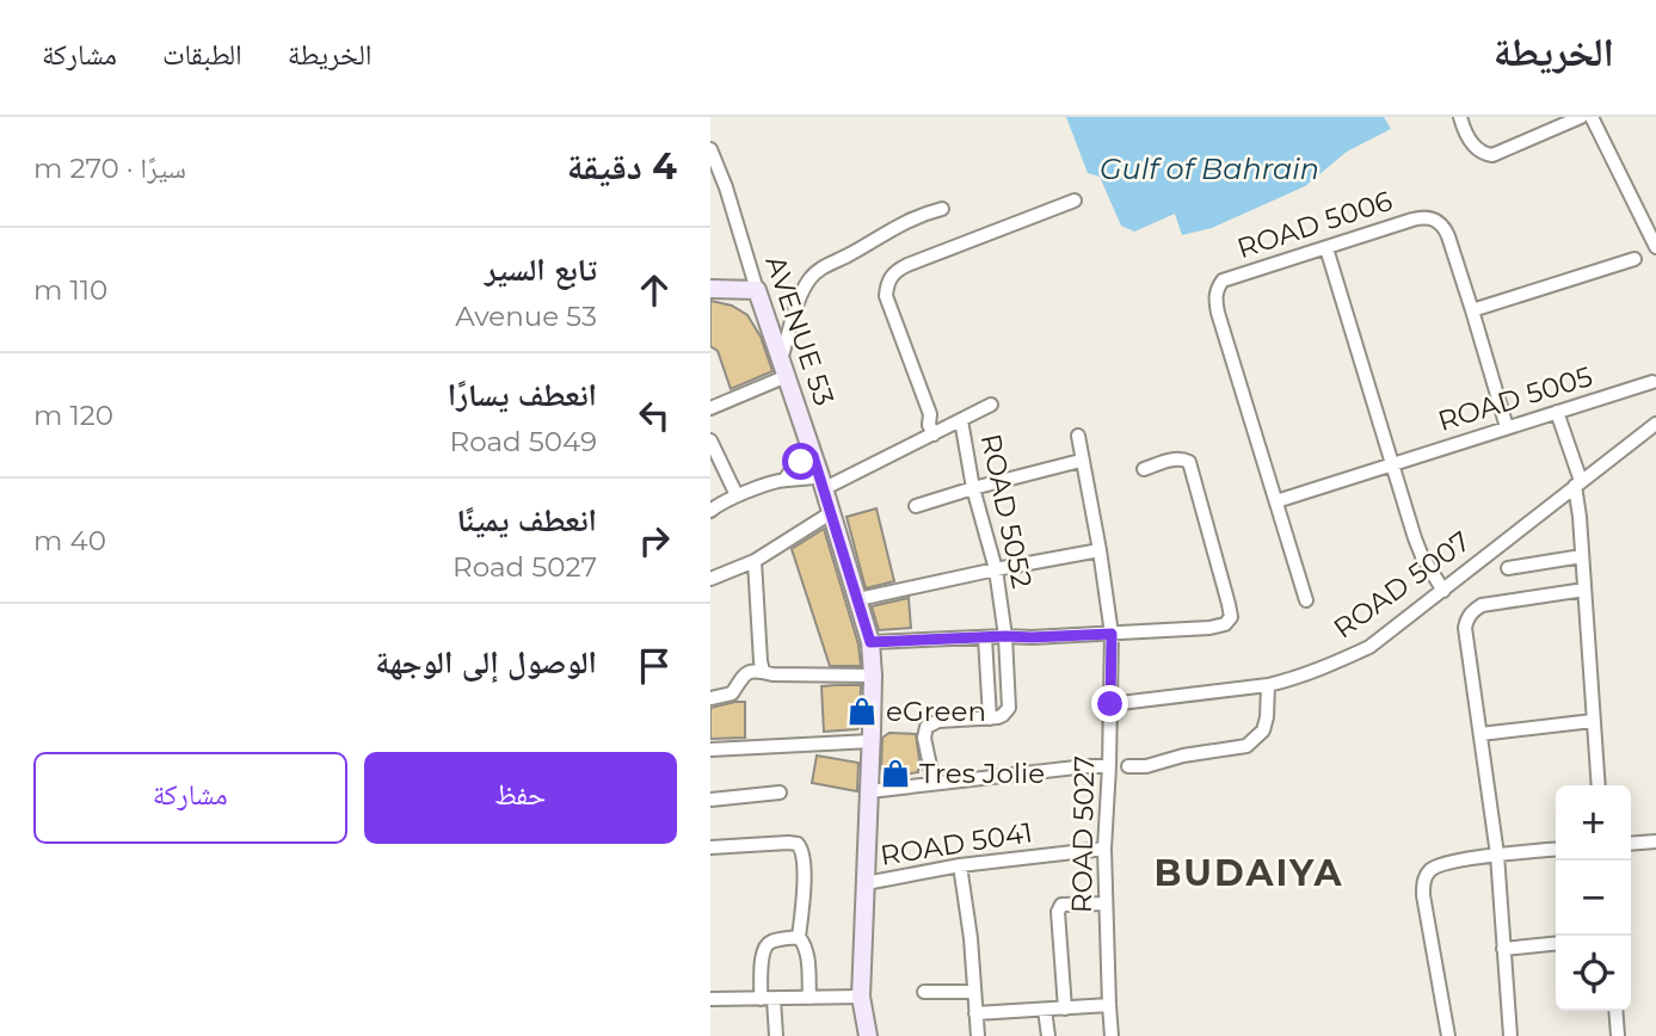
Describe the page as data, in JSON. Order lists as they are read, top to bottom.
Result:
{
  "streets": {
    "street": [
      "ROAD 5006",
      "AVENUE 53",
      "ROAD 5005",
      "ROAD 5052",
      "ROAD 5007",
      "ROAD 5027",
      "ROAD 5041"
    ]
  },
  "crossings": [
    ["ROAD 5006", "ROAD 5005"],
    ["AVENUE 53", "ROAD 5041"],
    ["ROAD 5007", "ROAD 5027"],
    ["ROAD 5027", "ROAD 5041"]
  ],
  "districts": ["BUDAIYA"],
  "water": ["Gulf of Bahrain"],
  "places": {
    "shop": ["eGreen", "Tres Jolie"]
  },
  "page": {
    "header": "الخريطة",
    "nav": ["الخريطة", "الطبقات", "مشاركة"],
    "heading": ["4 دقيقة", "سيرًا · 270 m"],
    "list": [
      ["تابع السير", "Avenue 53", "110 m"],
      ["انعطف يسارًا", "Road 5049", "120 m"],
      ["انعطف يمينًا", "Road 5027", "40 m"],
      "الوصول إلى الوجهة"
    ],
    "buttons": ["حفظ", "مشاركة"],
    "map_buttons": ["+", "−"]
  }
}
